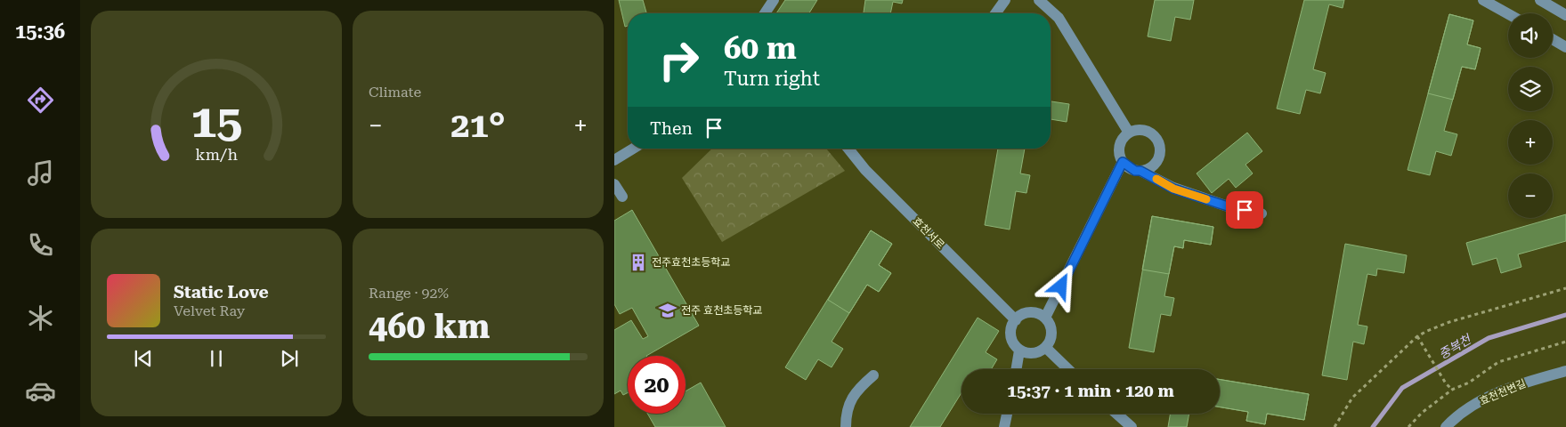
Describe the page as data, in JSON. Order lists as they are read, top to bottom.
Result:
{
  "streets": {
    "street": ["효천서로", "효천천변길"]
  },
  "water": ["중복천"],
  "places": {
    "building": ["전주효천초등학교"],
    "school or university": ["전주 효천초등학교"]
  },
  "page": {
    "tabs": "15:36",
    "tile": [
      "Climate",
      ["Range · 92%", "460 km"]
    ],
    "map_buttons": ["+", "−"],
    "turn": ["60 m", "Turn right"],
    "then": "Then",
    "heat": ["−", "21°", "+"],
    "song": ["Static Love", "Velvet Ray"],
    "limit": "20",
    "trip": "15:37 · 1 min · 120 m",
    "gauge": ["15", "km/h"]
  }
}
